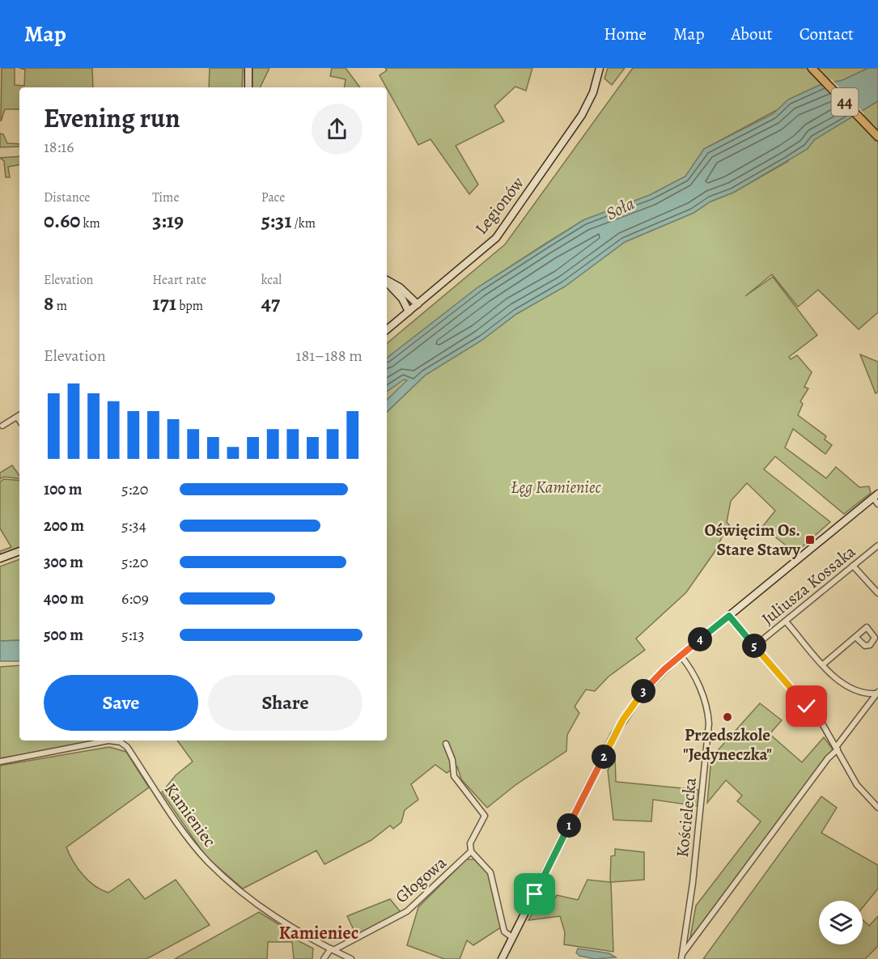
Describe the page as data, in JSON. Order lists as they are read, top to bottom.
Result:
{
  "streets": {
    "main road": ["44"],
    "street": [
      "Legionów",
      "Juliusza Kossaka",
      "Kamieniec",
      "Kościelecka",
      "Głogowa"
    ]
  },
  "crossings": [
    ["Kamieniec", "Głogowa"]
  ],
  "districts": ["Kamieniec"],
  "water": ["Soła"],
  "parks": ["Łęg Kamieniec"],
  "places": {
    "transit": ["Oświęcim Os. Stare Stawy"],
    "other": ["Przedszkole \"Jedyneczka\""]
  },
  "page": {
    "header": "Map",
    "nav": [
      "Home",
      "Map",
      "About",
      "Contact"
    ],
    "heading": ["Evening run", "18:16"],
    "stats": [
      ["Distance", "0.60 km"],
      ["Time", "3:19"],
      ["Pace", "5:31 /km"],
      ["Elevation", "8 m"],
      ["Heart rate", "171 bpm"],
      ["kcal", "47"]
    ],
    "chart": ["Elevation", "181–188 m"],
    "list": [
      {
        "name": "100 m",
        "note": "5:20"
      },
      {
        "name": "200 m",
        "note": "5:34"
      },
      {
        "name": "300 m",
        "note": "5:20"
      },
      {
        "name": "400 m",
        "note": "6:09"
      },
      {
        "name": "500 m",
        "note": "5:13"
      }
    ],
    "pins": [
      "4",
      "5",
      "3",
      "2",
      "1"
    ],
    "buttons": ["Save", "Share"]
  }
}
